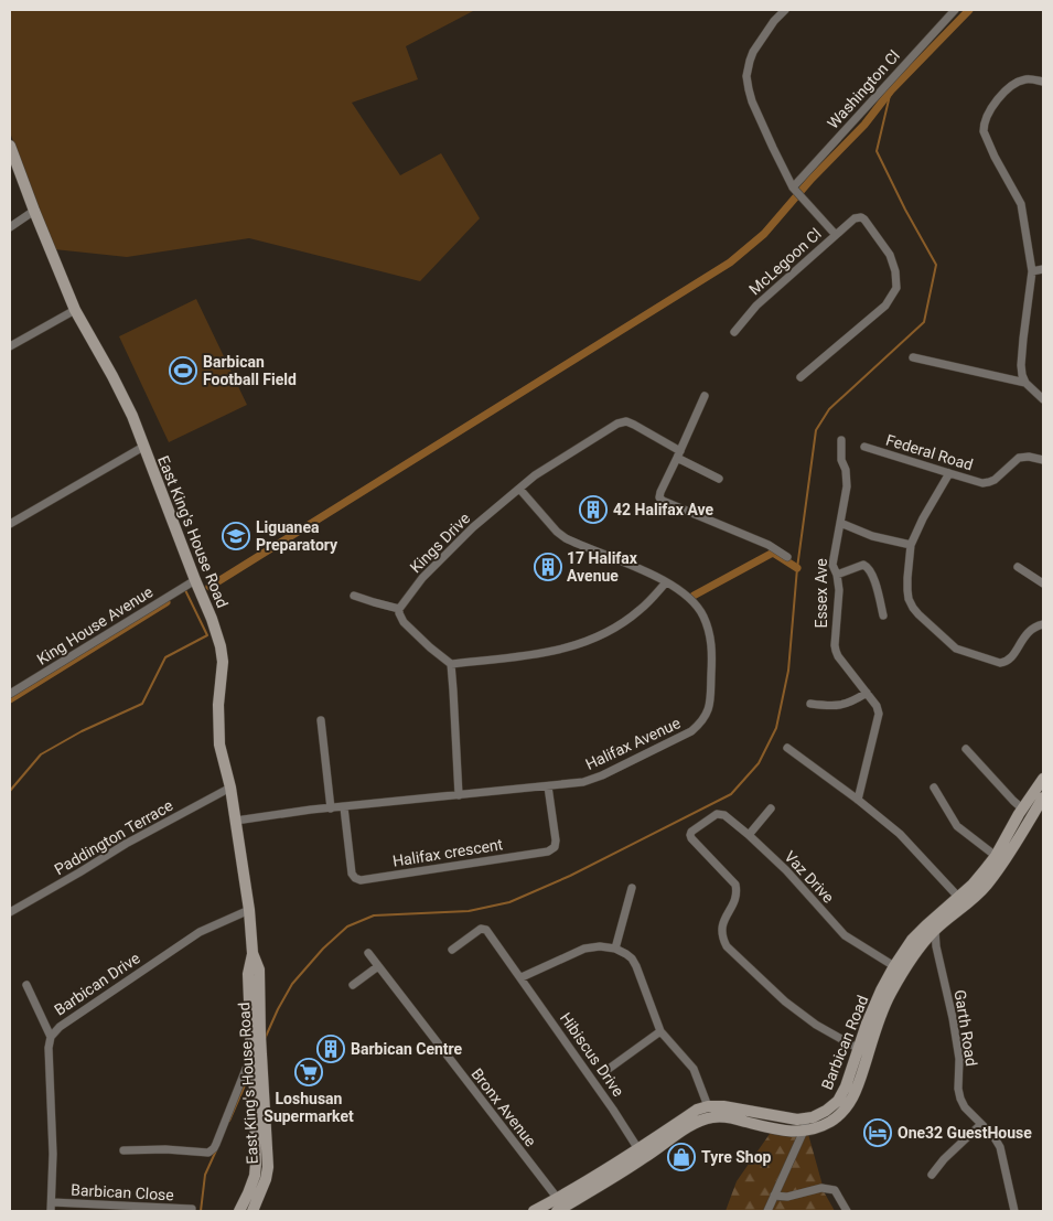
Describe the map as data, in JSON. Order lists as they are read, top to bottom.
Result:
{
  "streets": {
    "main road": ["East King's House Road", "Barbican Road"],
    "street": [
      "Washington Cl",
      "McLegoon Cl",
      "Federal Road",
      "Kings Drive",
      "Essex Ave",
      "King House Avenue",
      "Halifax Avenue",
      "Paddington Terrace",
      "Halifax crescent",
      "Vaz Drive",
      "Barbican Drive",
      "Garth Road",
      "Hibiscus Drive",
      "Bronx Avenue",
      "Barbican Close"
    ]
  },
  "crossings": [
    ["East King's House Road", "King House Avenue"],
    ["East King's House Road", "Halifax Avenue"],
    ["East King's House Road", "Paddington Terrace"],
    ["East King's House Road", "Barbican Drive"],
    ["Kings Drive", "Halifax Avenue"],
    ["Halifax Avenue", "Halifax crescent"],
    ["Vaz Drive", "Barbican Road"],
    ["Barbican Drive", "Barbican Close"],
    ["Garth Road", "Barbican Road"],
    ["Barbican Road", "Hibiscus Drive"],
    ["Barbican Road", "Bronx Avenue"]
  ],
  "places": {
    "sports": ["Barbican Football Field"],
    "building": ["42 Halifax Ave", "17 Halifax Avenue", "Barbican Centre"],
    "school or university": ["Liguanea Preparatory"],
    "supermarket": ["Loshusan Supermarket"],
    "hotel": ["One32 GuestHouse"],
    "shop": ["Tyre Shop"]
  }
}
